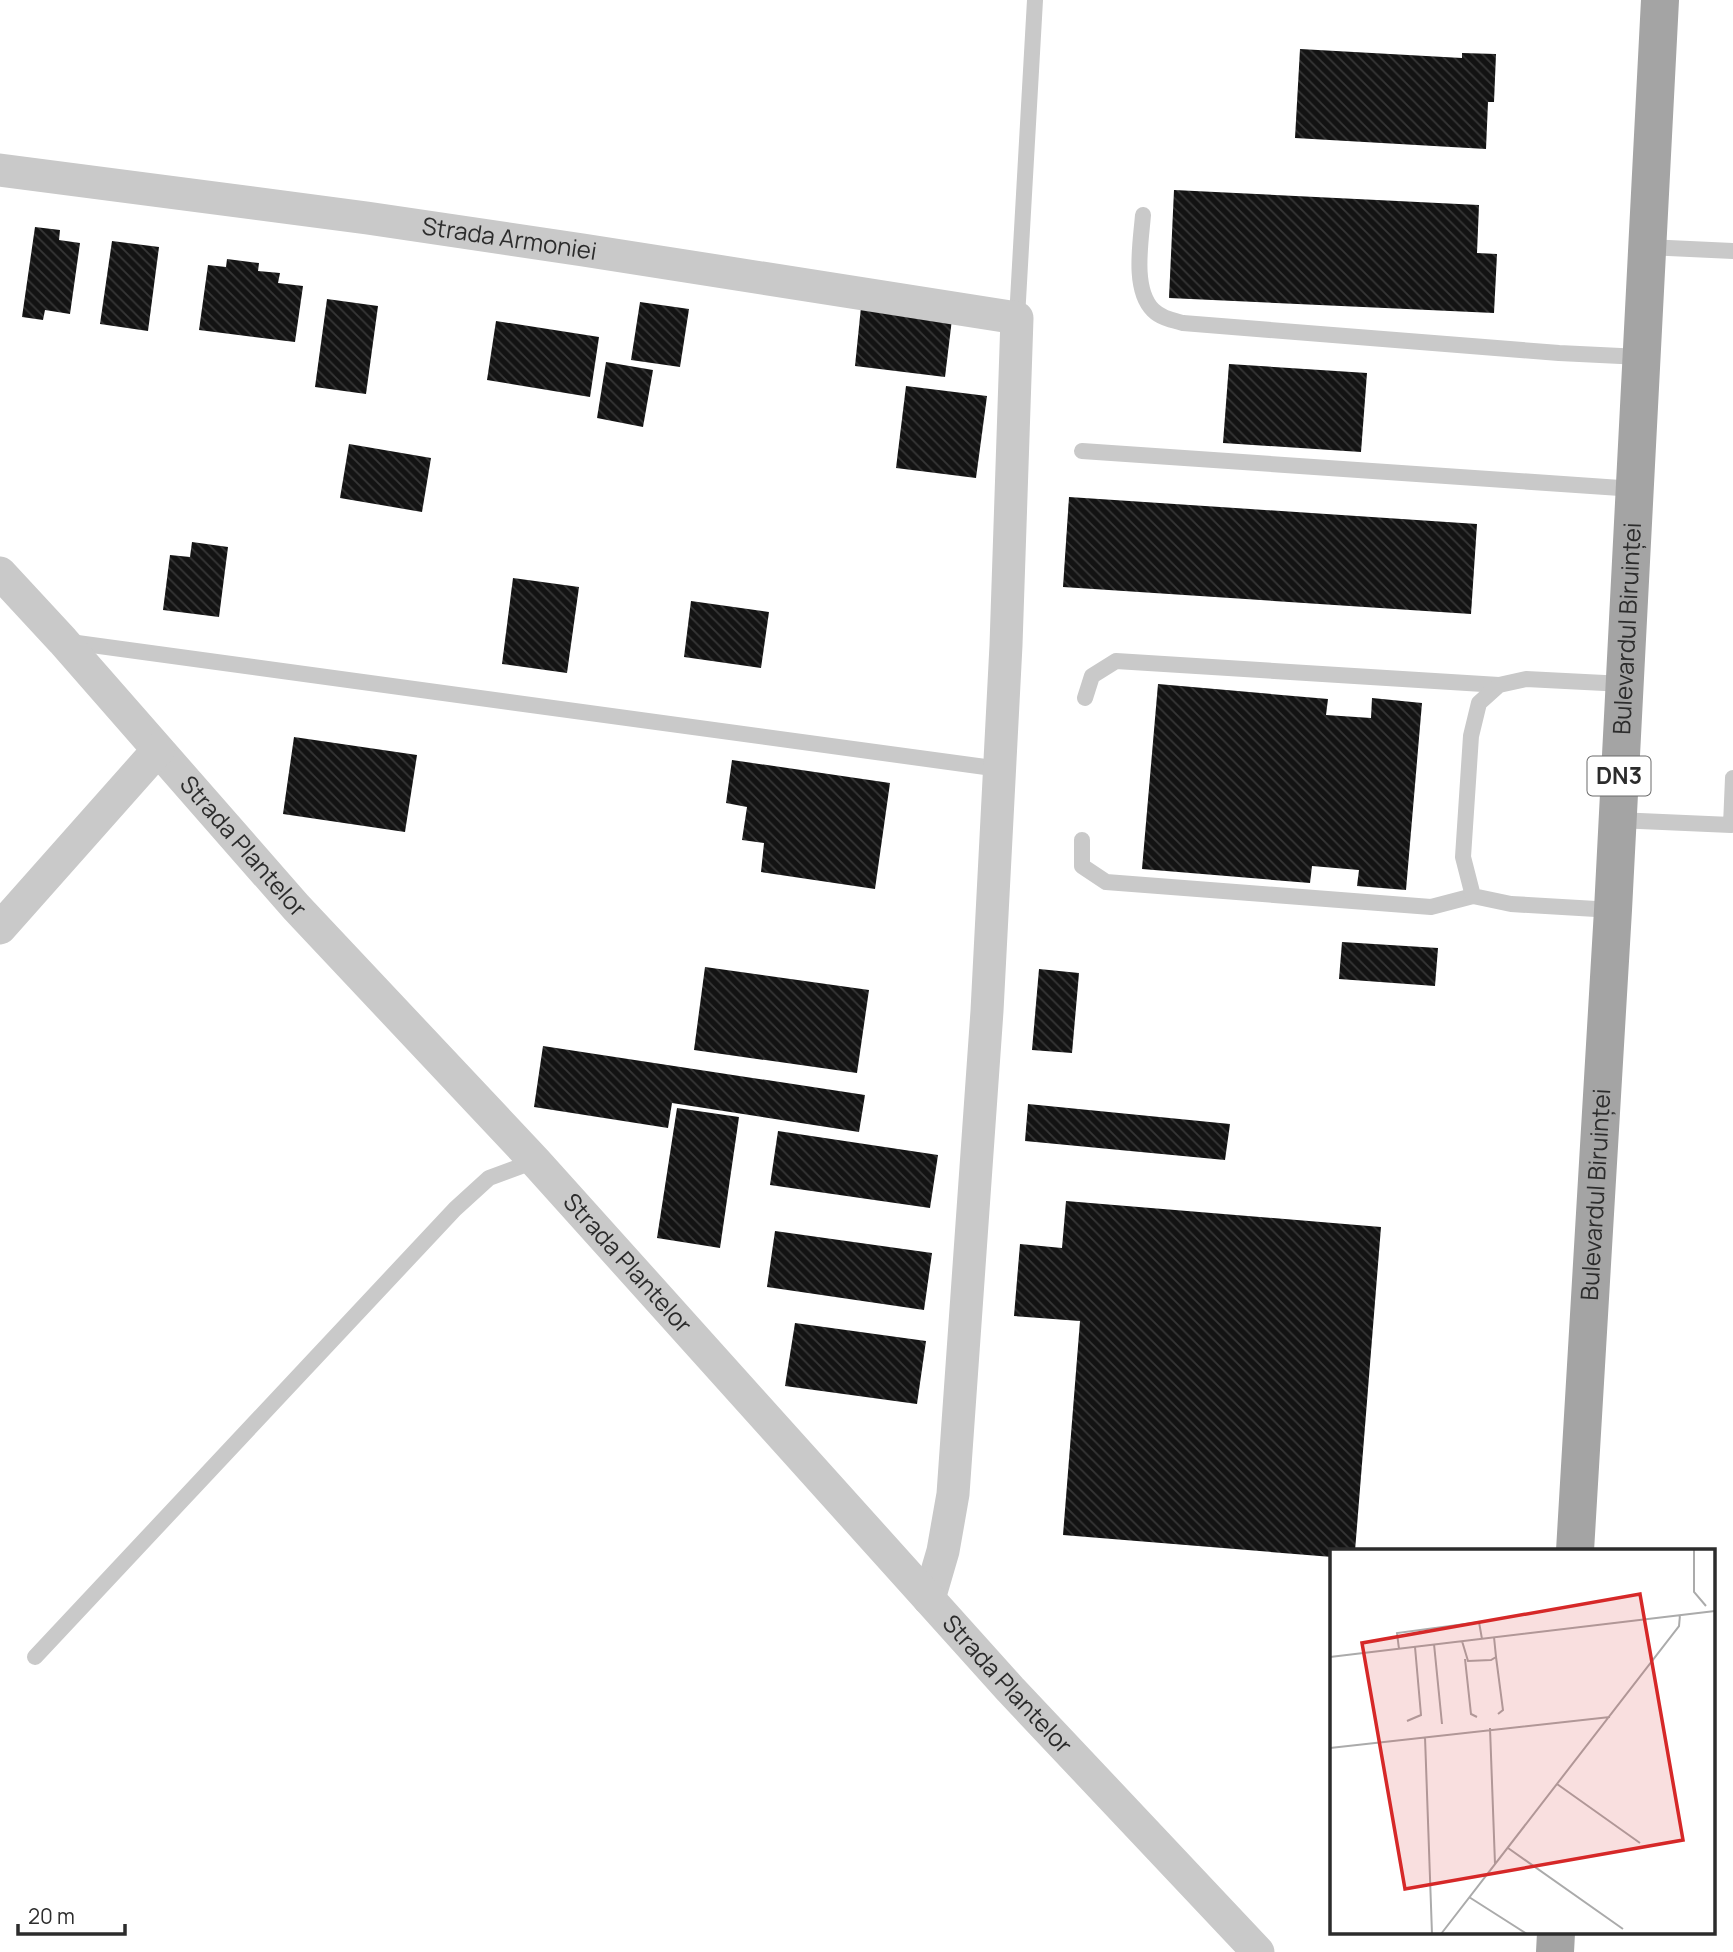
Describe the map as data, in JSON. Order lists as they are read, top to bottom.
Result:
{
  "streets": {
    "main road": ["Bulevardul Biruinței", "DN3"],
    "street": ["Strada Armoniei", "Strada Plantelor"]
  },
  "scale_bar": "20 m"
}
